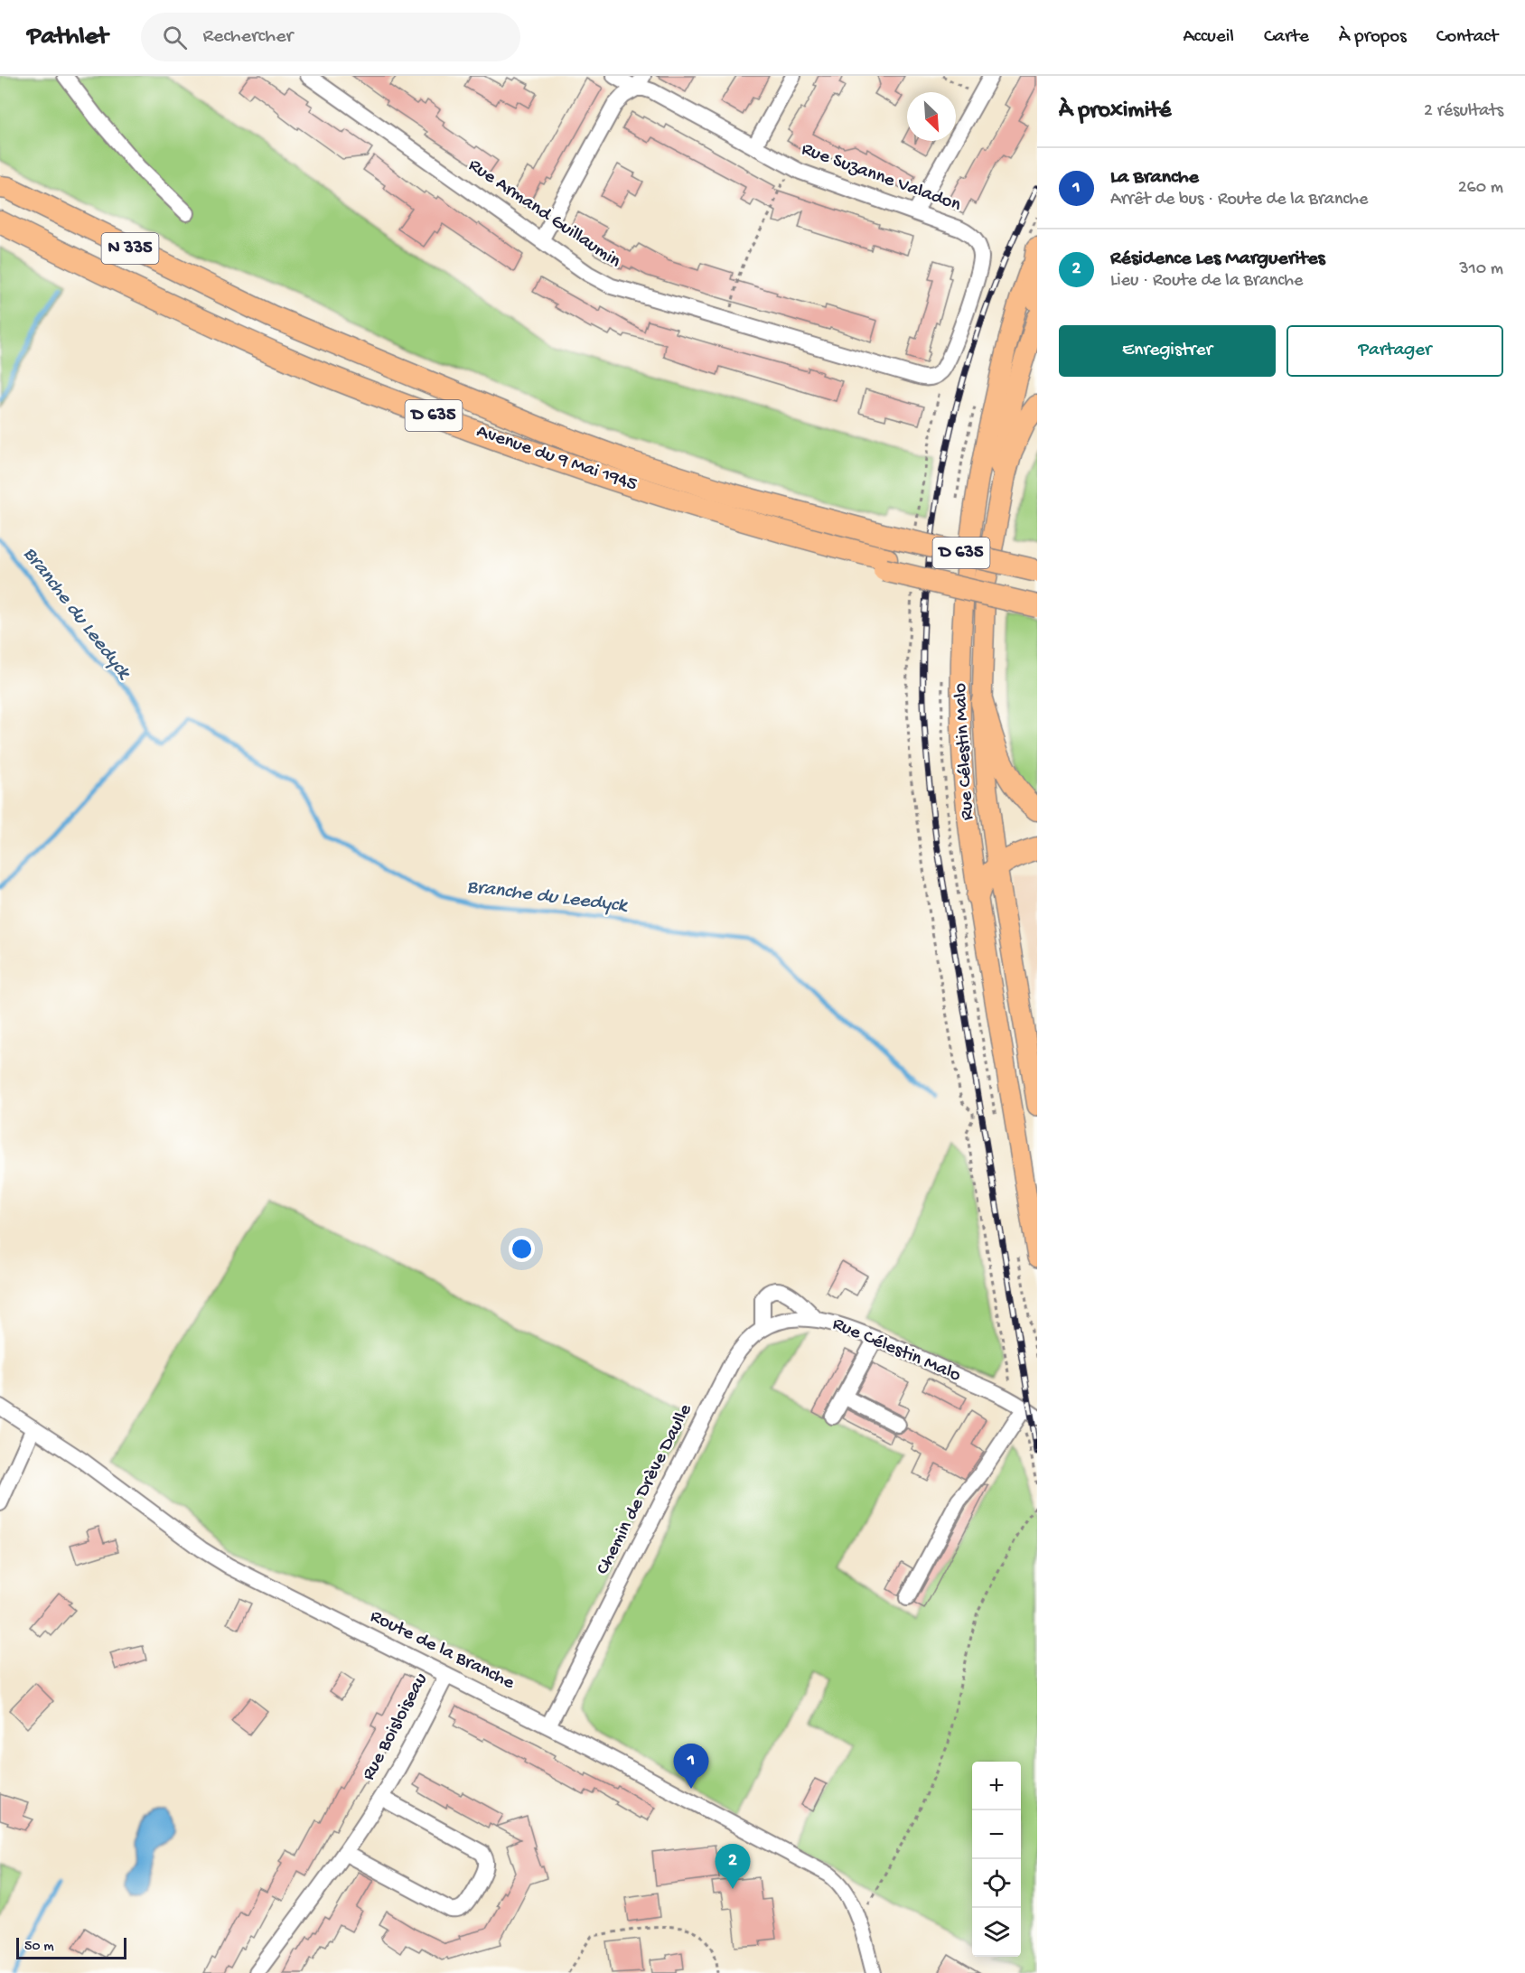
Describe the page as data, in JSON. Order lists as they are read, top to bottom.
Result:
{
  "streets": {
    "highway": ["N 335", "D 635", "Avenue du 9 Mai 1945"],
    "main road": ["Rue Célestin Malo"],
    "street": [
      "Rue Suzanne Valadon",
      "Rue Armand Guillaumin",
      "Chemin de Drève Daulle",
      "Route de la Branche",
      "Rue Boisloiseau"
    ]
  },
  "crossings": [
    ["Rue Suzanne Valadon", "Rue Armand Guillaumin"],
    ["N 335", "Avenue du 9 Mai 1945"],
    ["D 635", "Avenue du 9 Mai 1945"],
    ["Rue Célestin Malo", "Chemin de Drève Daulle"],
    ["Chemin de Drève Daulle", "Route de la Branche"],
    ["Route de la Branche", "Rue Boisloiseau"]
  ],
  "water": ["Branche du Leedyck"],
  "scale_bar": "50 m",
  "north": "bottom right",
  "page": {
    "header": "Pathlet",
    "search": "Rechercher",
    "nav": [
      "Accueil",
      "Carte",
      "À propos",
      "Contact"
    ],
    "heading": ["À proximité", "2 résultats"],
    "list": [
      {
        "mark": "1",
        "name": "La Branche",
        "note": "Arrêt de bus · Route de la Branche",
        "value": "260 m"
      },
      {
        "mark": "2",
        "name": "Résidence Les Marguerites",
        "note": "Lieu · Route de la Branche",
        "value": "310 m"
      }
    ],
    "buttons": ["Enregistrer", "Partager"],
    "pins": ["1", "2"],
    "map_buttons": ["+", "−"],
    "scale": "50 m"
  }
}
